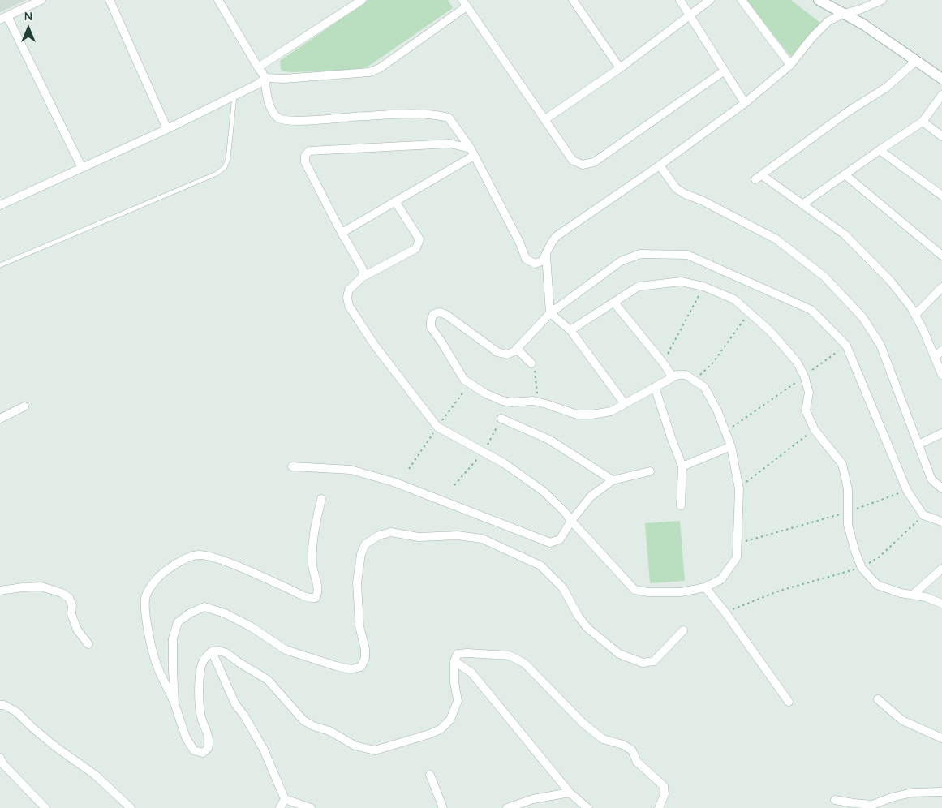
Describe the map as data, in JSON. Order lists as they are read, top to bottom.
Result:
{
  "north": "top"
}
